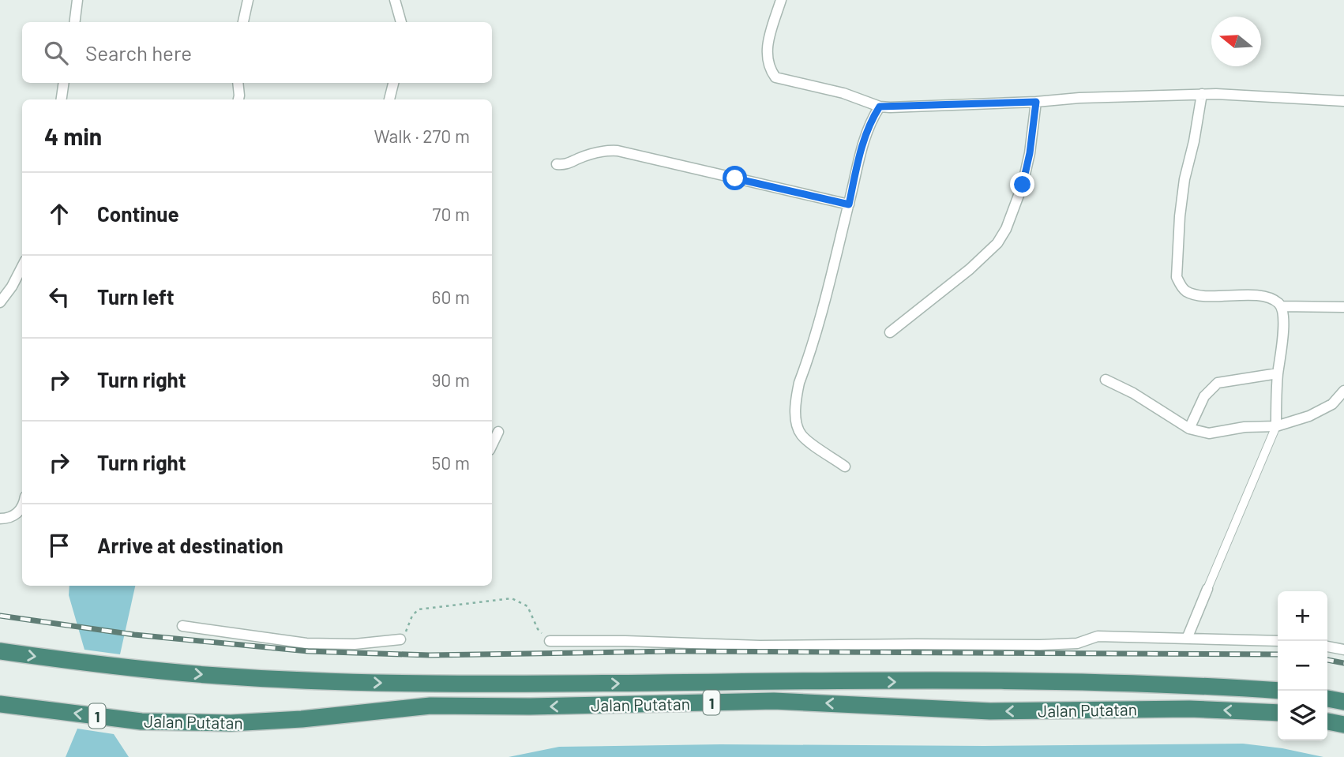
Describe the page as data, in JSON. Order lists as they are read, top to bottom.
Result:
{
  "streets": {
    "highway": ["1", "Jalan Putatan"]
  },
  "north": "left",
  "page": {
    "search": "Search here",
    "heading": ["4 min", "Walk · 270 m"],
    "list": [
      ["Continue", "70 m"],
      ["Turn left", "60 m"],
      ["Turn right", "90 m"],
      ["Turn right", "50 m"],
      "Arrive at destination"
    ],
    "map_buttons": ["+", "−"]
  }
}
